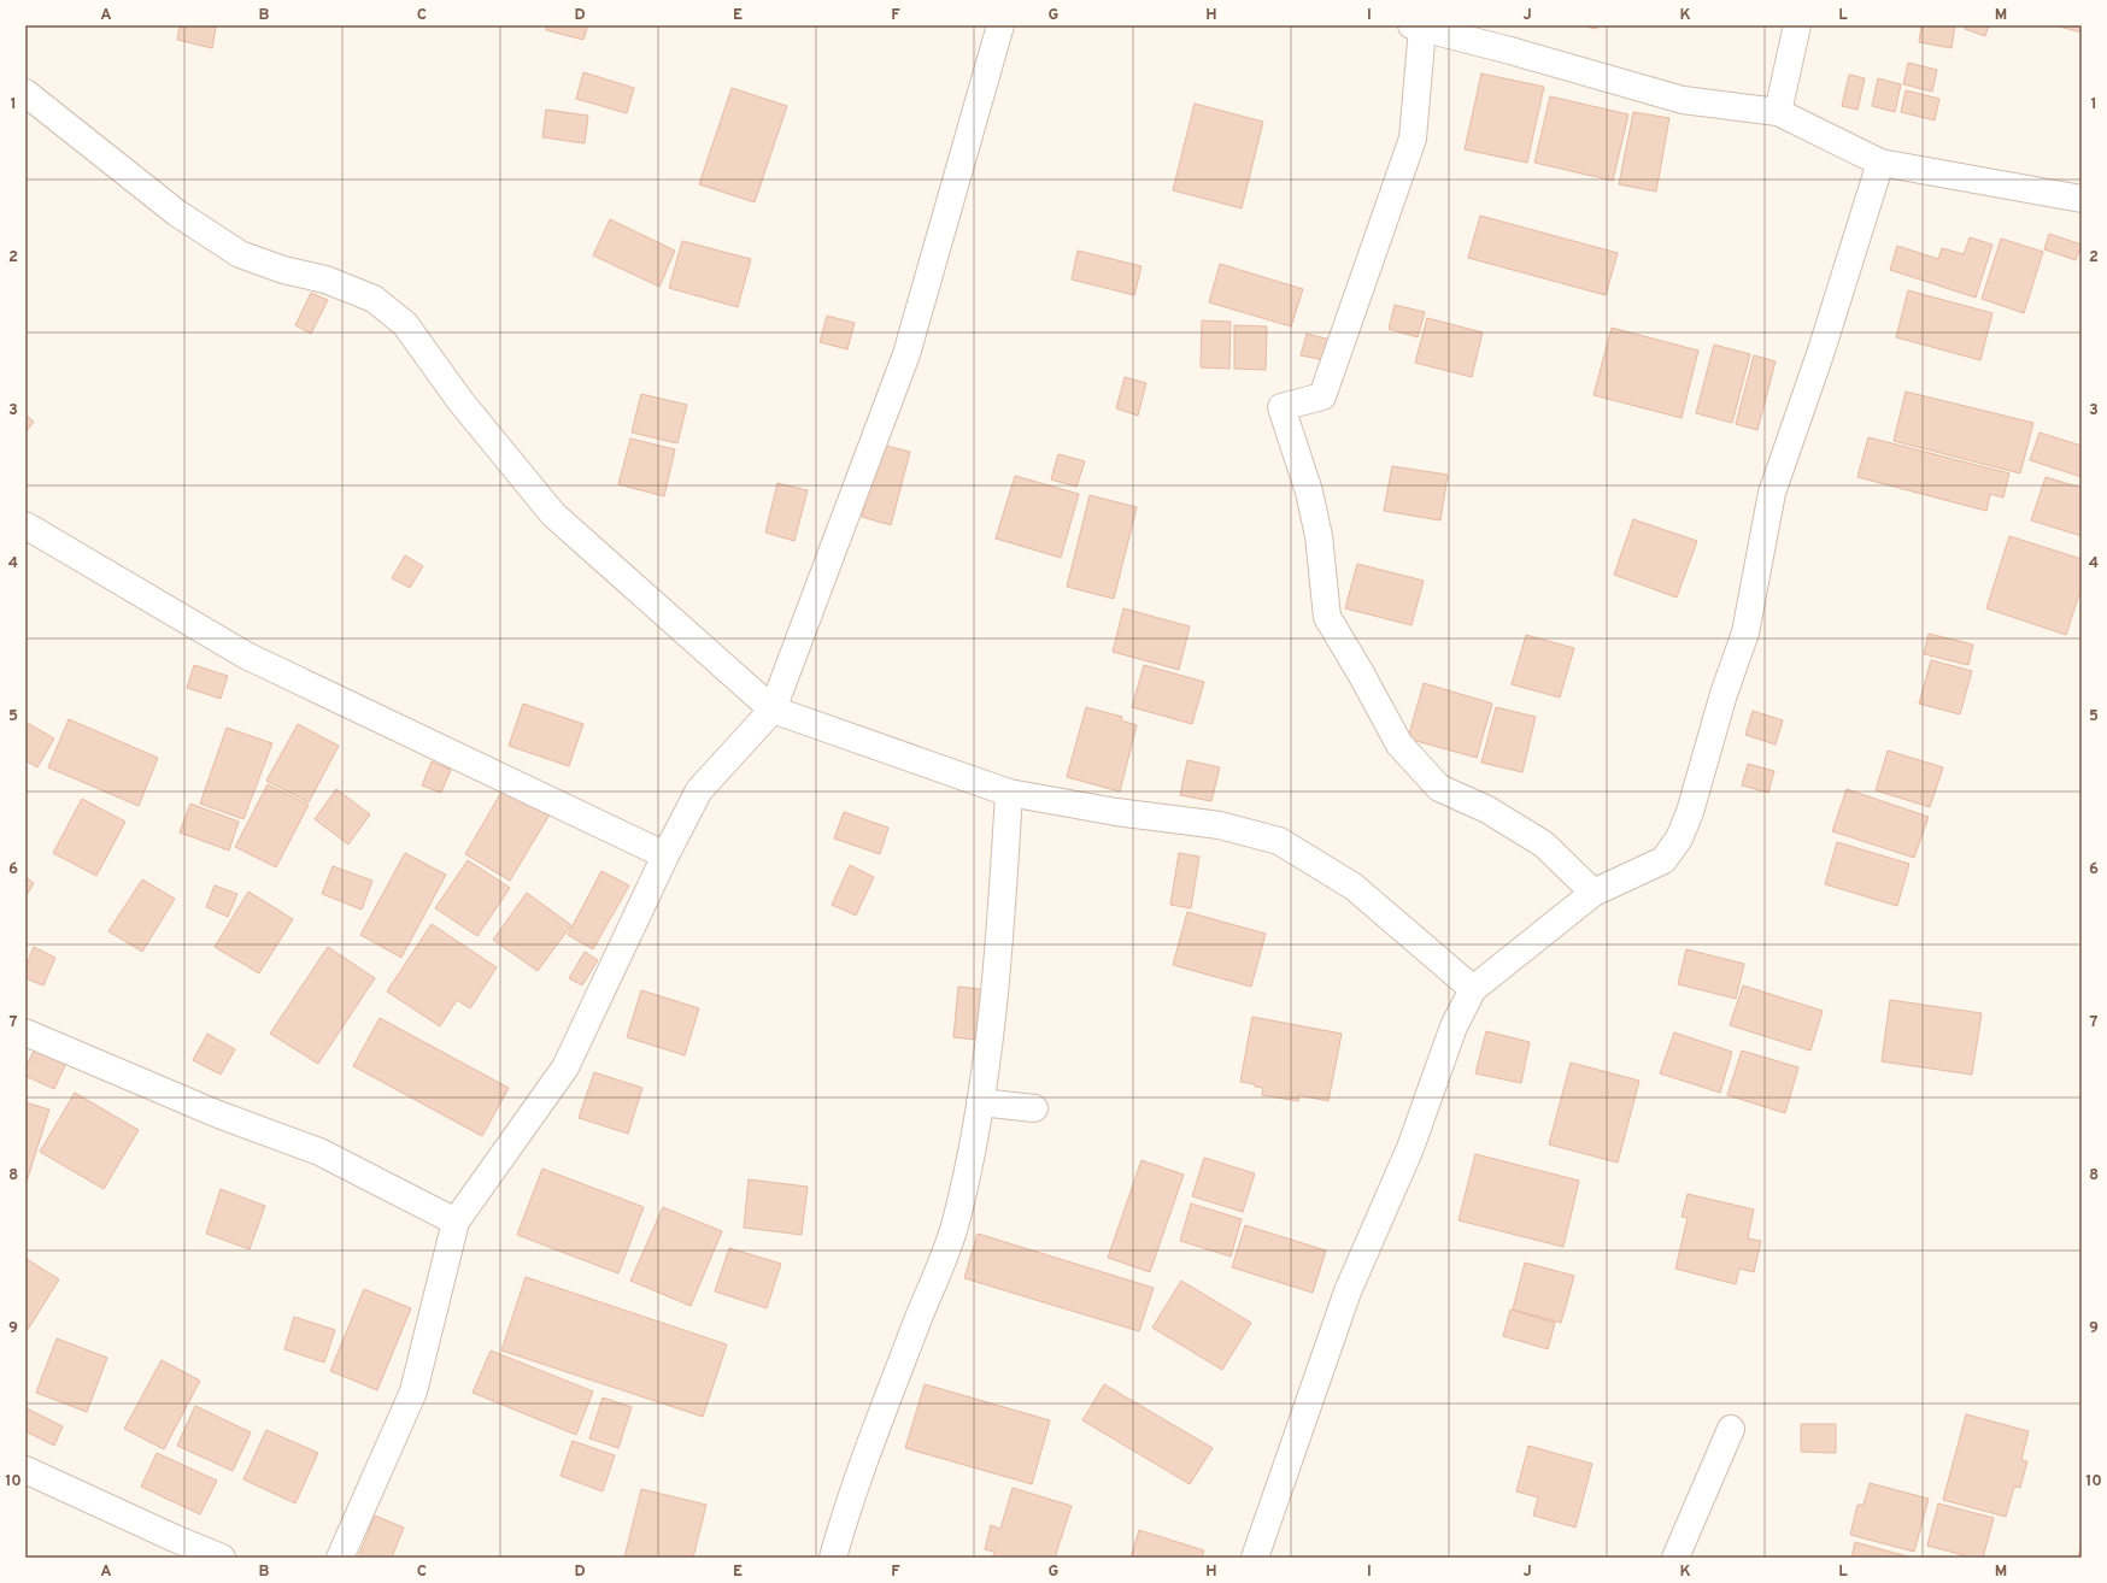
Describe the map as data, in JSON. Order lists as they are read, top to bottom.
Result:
{
  "grid": {
    "columns": [
      "A",
      "B",
      "C",
      "D",
      "E",
      "F",
      "G",
      "H",
      "I",
      "J",
      "K",
      "L",
      "M"
    ],
    "rows": [
      "1",
      "2",
      "3",
      "4",
      "5",
      "6",
      "7",
      "8",
      "9",
      "10"
    ]
  }
}
